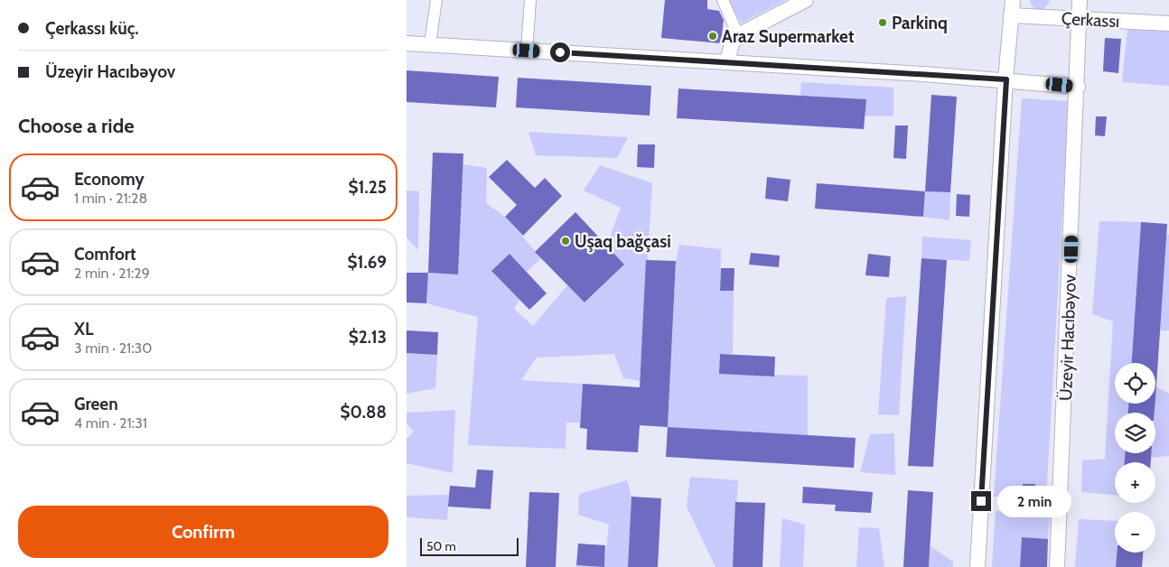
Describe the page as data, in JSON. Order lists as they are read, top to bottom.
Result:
{
  "streets": {
    "street": ["Çerkassı", "Üzeyir Hacıbəyov"]
  },
  "crossings": [
    ["Çerkassı", "Üzeyir Hacıbəyov"]
  ],
  "places": ["Parkinq", "Araz Supermarket", "Uşaq bağçasi"],
  "scale_bar": "50 m",
  "page": {
    "banner": ["Çerkassı küç.", "Üzeyir Hacıbəyov"],
    "heading": "Choose a ride",
    "list": [
      {
        "name": "Economy",
        "note": "1 min · 21:28",
        "value": "$1.25"
      },
      {
        "name": "Comfort",
        "note": "2 min · 21:29",
        "value": "$1.69"
      },
      {
        "name": "XL",
        "note": "3 min · 21:30",
        "value": "$2.13"
      },
      {
        "name": "Green",
        "note": "4 min · 21:31",
        "value": "$0.88"
      }
    ],
    "map_buttons": ["+", "−"],
    "bubble": "2 min",
    "buttons": "Confirm",
    "scale": "50 m"
  }
}
